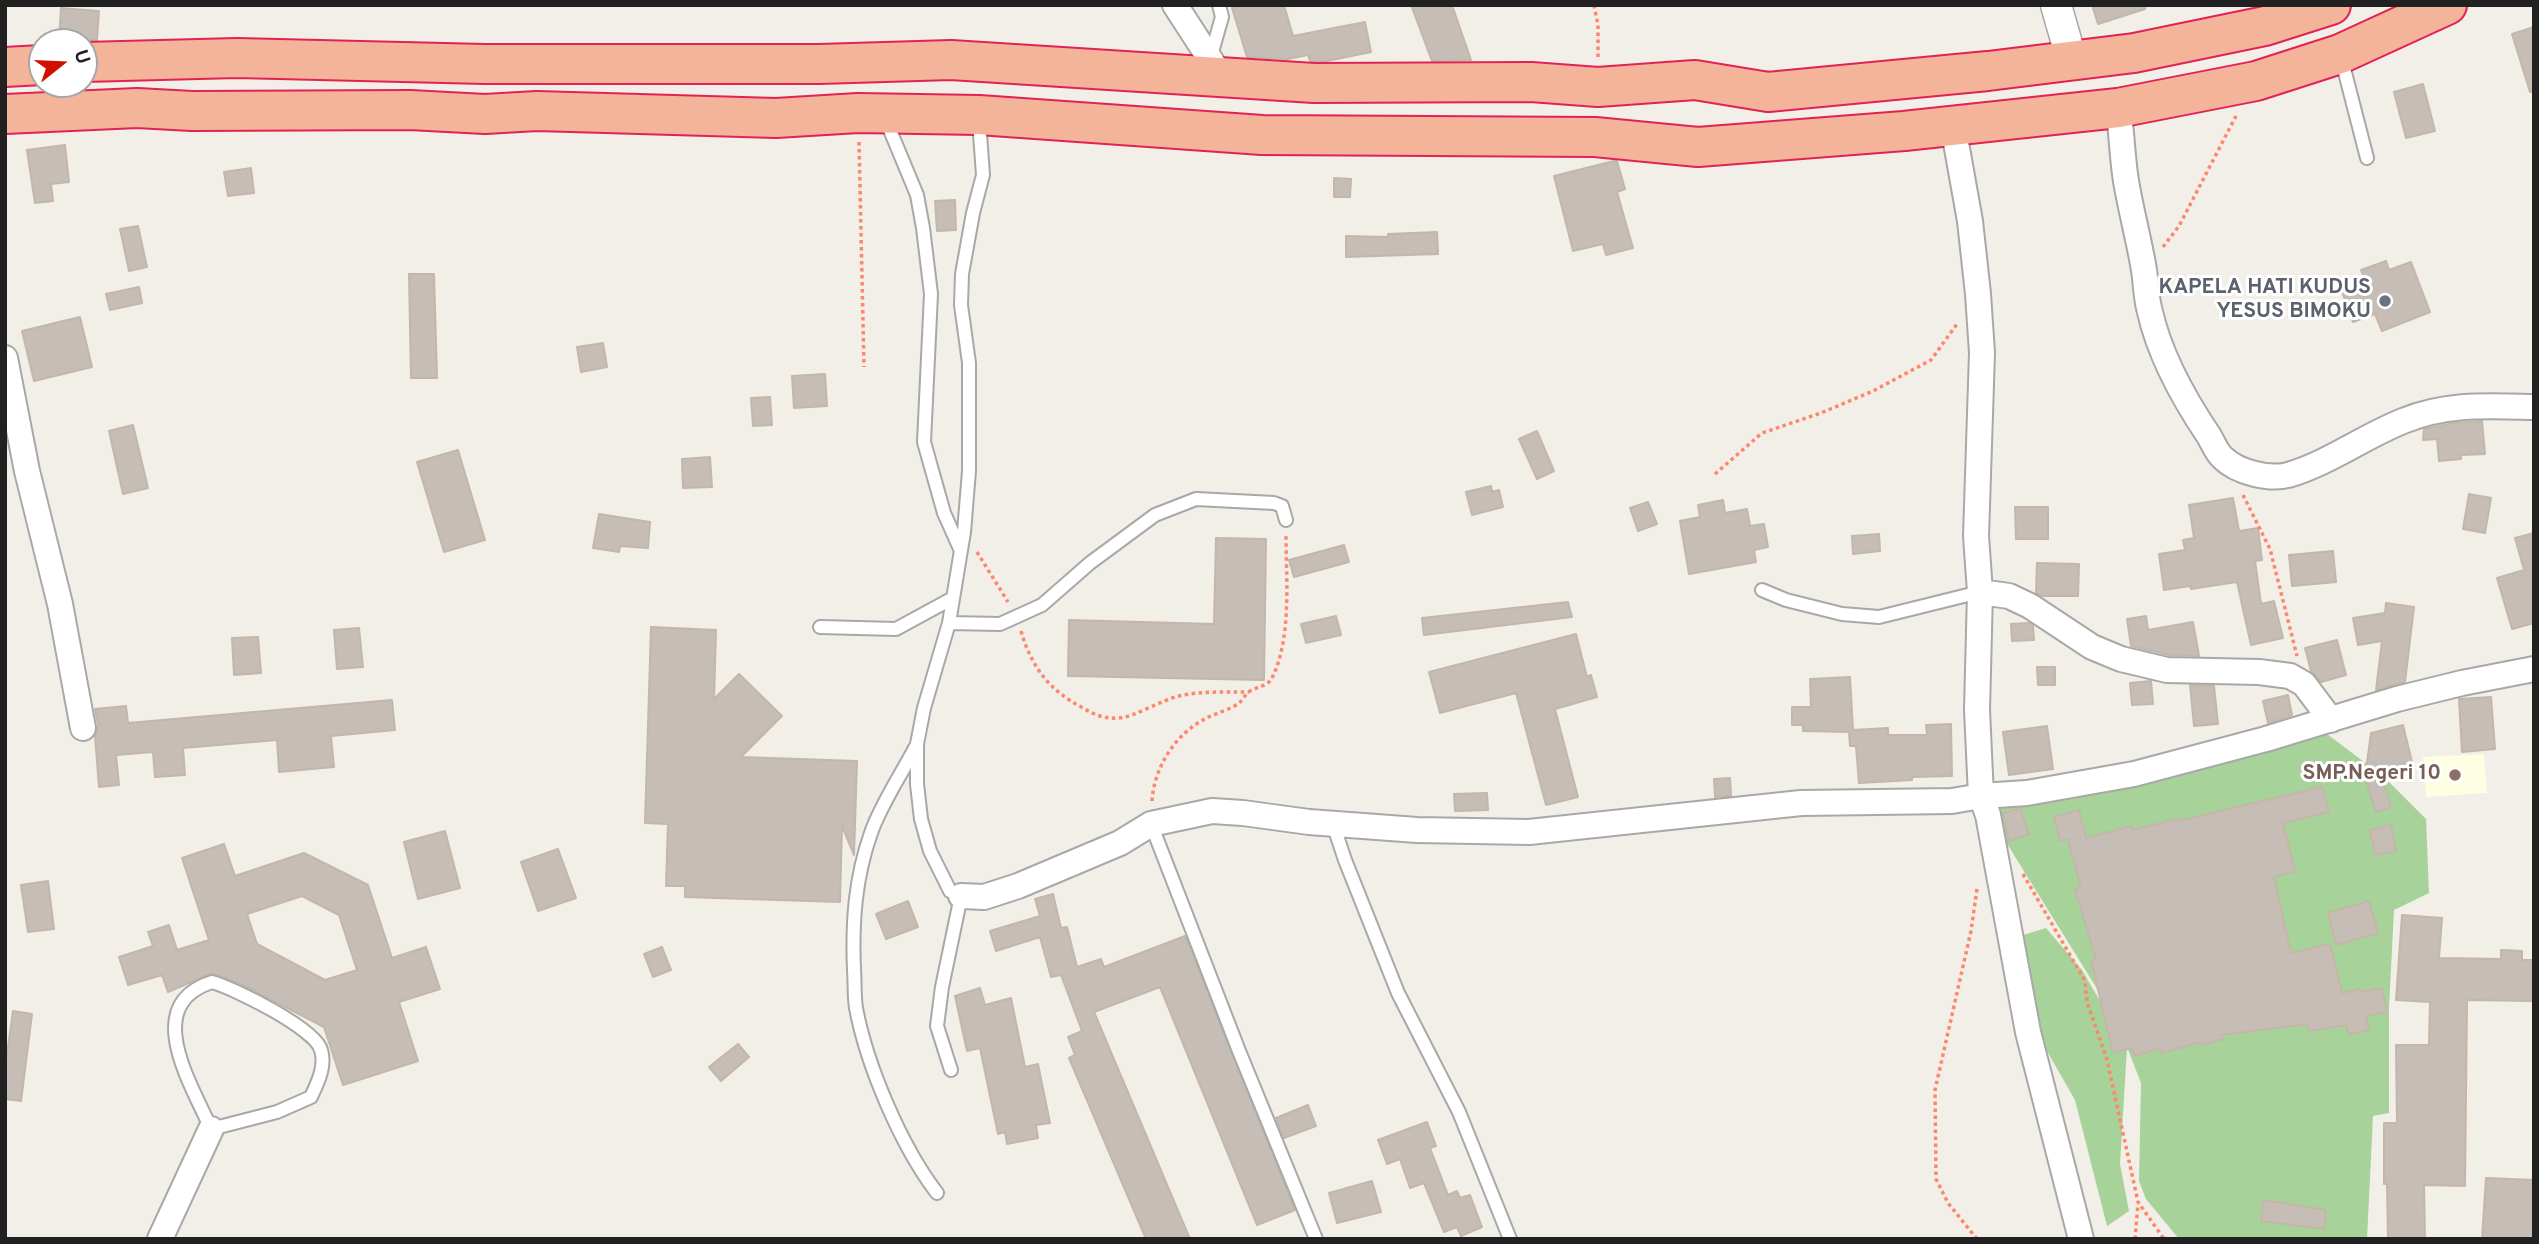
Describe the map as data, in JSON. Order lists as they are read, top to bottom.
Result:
{
  "places": ["KAPELA HATI KUDUS YESUS BIMOKU", "SMP.Negeri 10"],
  "north": "right"
}
